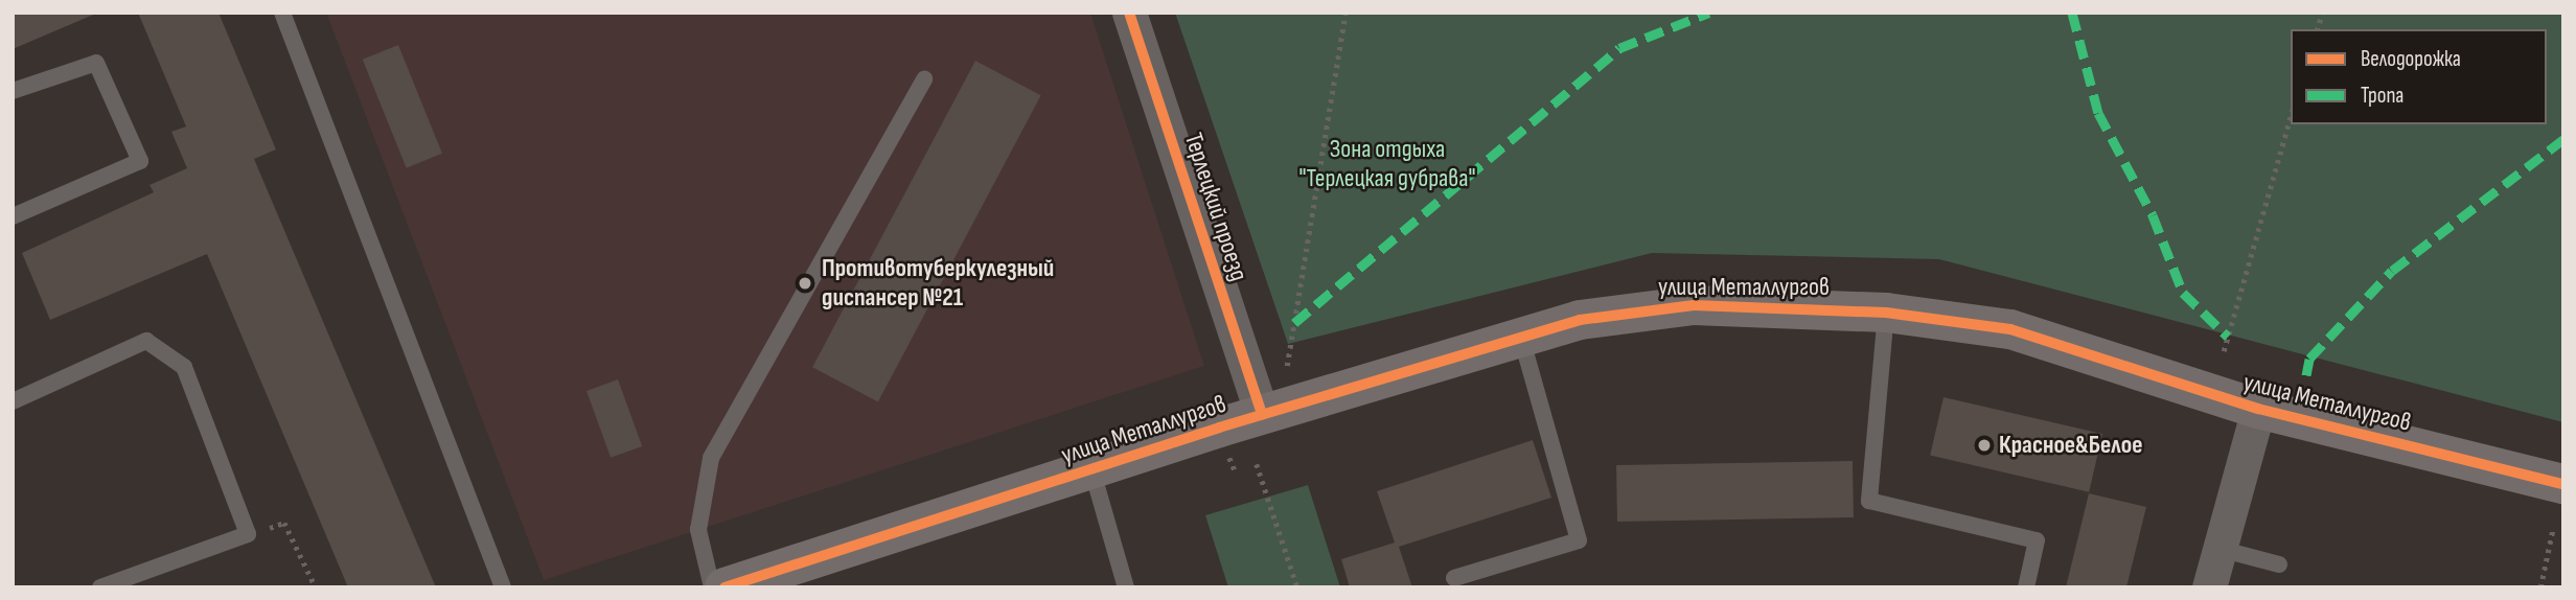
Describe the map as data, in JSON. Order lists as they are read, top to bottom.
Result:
{
  "streets": {
    "street": ["Терлецкий проезд", "улица Металлургов"]
  },
  "crossings": [
    ["Терлецкий проезд", "улица Металлургов"]
  ],
  "parks": ["Зона отдыха \"Терлецкая дубрава\""],
  "places": ["Противотуберкулезный диспансер №21", "Красное&Белое"],
  "legend": ["Велодорожка", "Тропа"]
}
